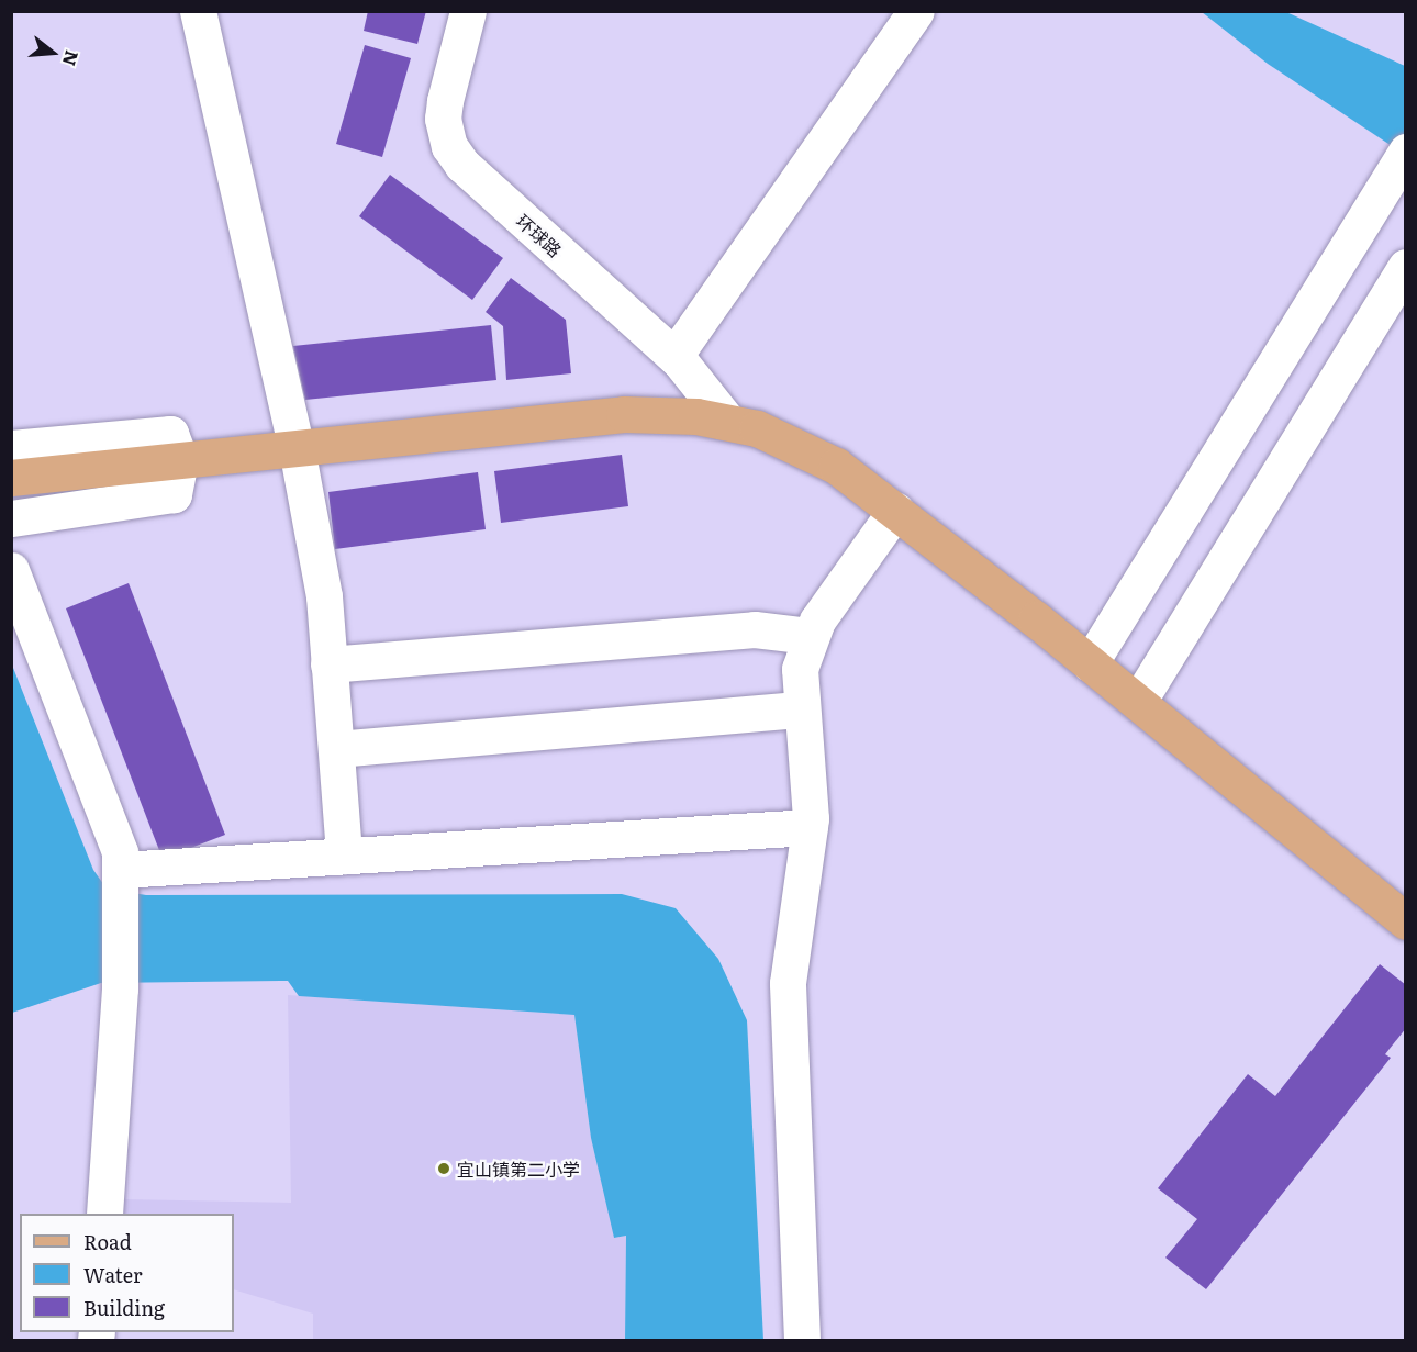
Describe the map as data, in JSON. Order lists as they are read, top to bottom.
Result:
{
  "streets": {
    "street": ["环球路"]
  },
  "places": ["宜山镇第二小学"],
  "legend": ["Road", "Water", "Building"],
  "north": "right"
}
